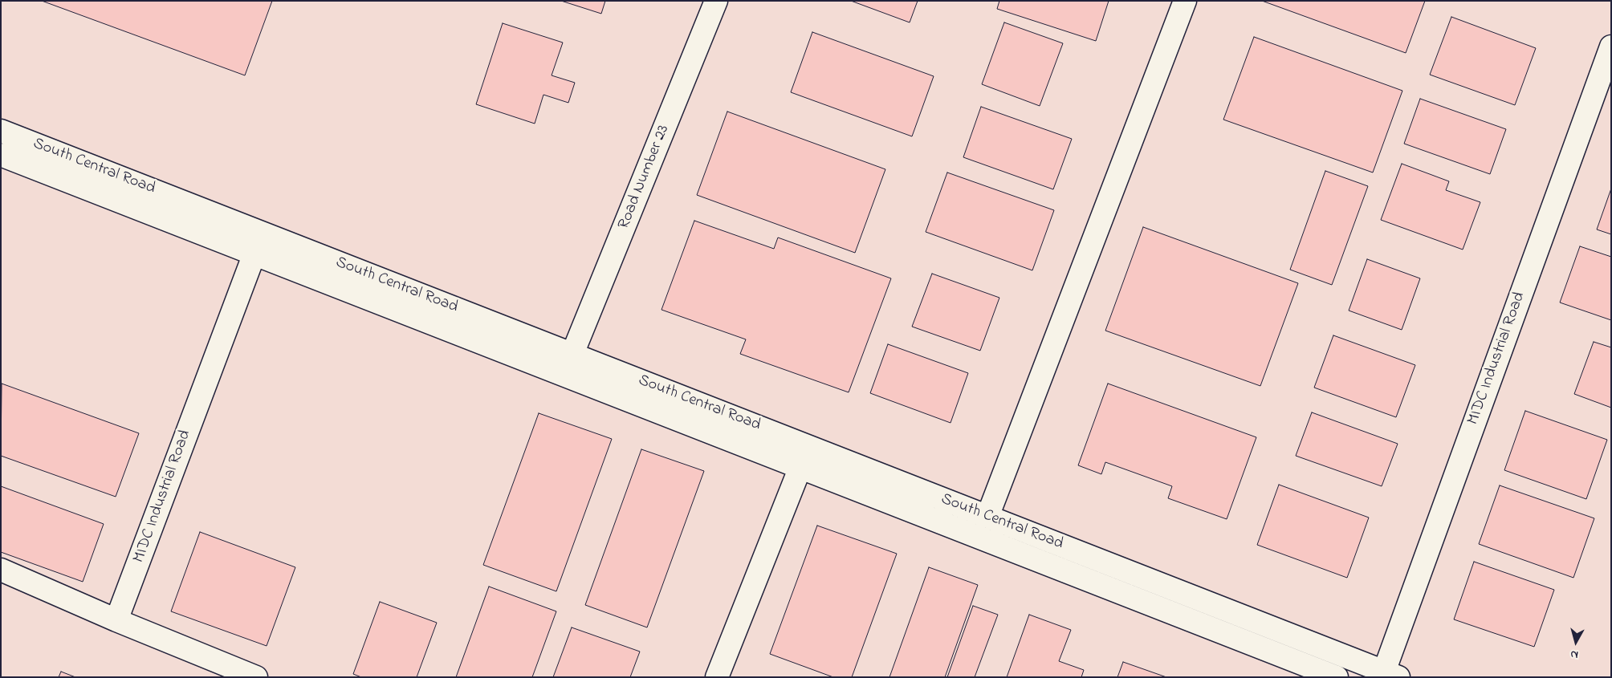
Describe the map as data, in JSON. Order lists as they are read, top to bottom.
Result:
{
  "streets": {
    "street": ["South Central Road", "Road Number 23", "MIDC Industrial Road"]
  },
  "crossings": [
    ["South Central Road", "Road Number 23"],
    ["South Central Road", "MIDC Industrial Road"]
  ],
  "north": "bottom"
}
